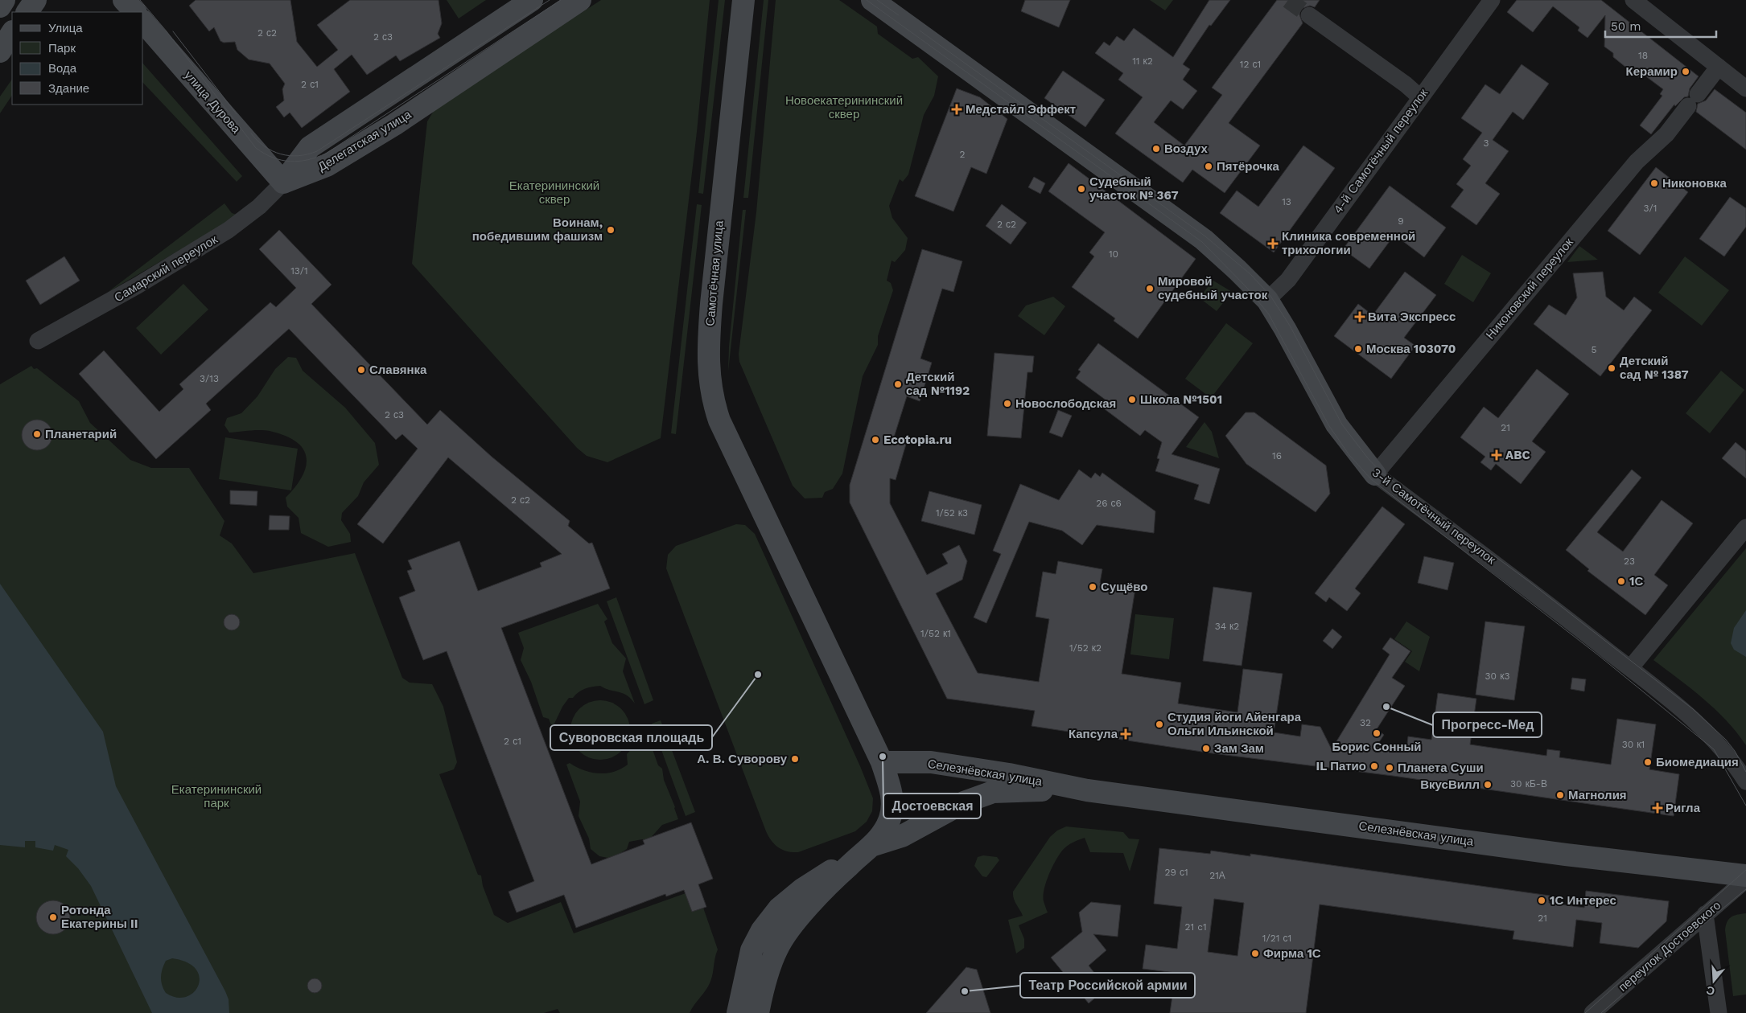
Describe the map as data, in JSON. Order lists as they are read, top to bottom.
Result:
{
  "streets": {
    "main road": [
      "улица Дурова",
      "Делегатская улица",
      "Самотёчная улица",
      "3-й Самотёчный переулок",
      "Селезнёвская улица"
    ],
    "street": [
      "4-й Самотёчный переулок",
      "Самарский переулок",
      "Никоновский переулок",
      "переулок Достоевского"
    ]
  },
  "crossings": [
    ["улица Дурова", "Делегатская улица"],
    ["улица Дурова", "Самарский переулок"],
    ["Делегатская улица", "Самарский переулок"],
    ["4-й Самотёчный переулок", "3-й Самотёчный переулок"],
    ["Самотёчная улица", "Селезнёвская улица"],
    ["Никоновский переулок", "3-й Самотёчный переулок"]
  ],
  "parks": ["Новоекатерининский сквер", "Екатерининский сквер", "Екатерининский парк"],
  "places": {
    "other": [
      "Керамир",
      "Воздух",
      "Пятёрочка",
      "Никоновка",
      "Судебный участок № 367",
      "Воинам, победившим фашизм",
      "Мировой судебный участок",
      "Москва 103070",
      "Детский сад № 1387",
      "Славянка",
      "Детский сад №1192",
      "Школа №1501",
      "Новослободская",
      "Планетарий",
      "Ecotopia.ru",
      "1С",
      "Сущёво",
      "Суворовская площадь",
      "Прогресс-Мед",
      "Студия йоги Айенгара Ольги Ильинской",
      "Борис Сонный",
      "Зам Зам",
      "Достоевская",
      "А. В. Суворову",
      "Биомедиация",
      "IL Патио",
      "Планета Суши",
      "ВкусВилл",
      "Магнолия",
      "1С Интерес",
      "Ротонда Екатерины II",
      "Фирма 1С",
      "Театр Российской армии"
    ],
    "health": [
      "Медстайл Эффект",
      "Клиника современной трихологии",
      "Вита Экспресс",
      "ABC",
      "Капсула",
      "Ригла"
    ]
  },
  "house_numbers": [
    "2 с2",
    "2 с3",
    "18",
    "11 к2",
    "12 с1",
    "2 с1",
    "3",
    "2",
    "13",
    "3/1",
    "9",
    "2 с2",
    "10",
    "13/1",
    "5",
    "3/13",
    "2 с3",
    "21",
    "16",
    "2 с2",
    "26 с6",
    "1/52 к3",
    "23",
    "34 к2",
    "1/52 к1",
    "1/52 к2",
    "30 к3",
    "32",
    "2 с1",
    "30 к1",
    "30 кБ-В",
    "29 с1",
    "21А",
    "21",
    "21 c1",
    "1/21 с1"
  ],
  "legend": [
    "Улица",
    "Парк",
    "Вода",
    "Здание"
  ],
  "scale_bar": "50 m",
  "north": "bottom"
}
